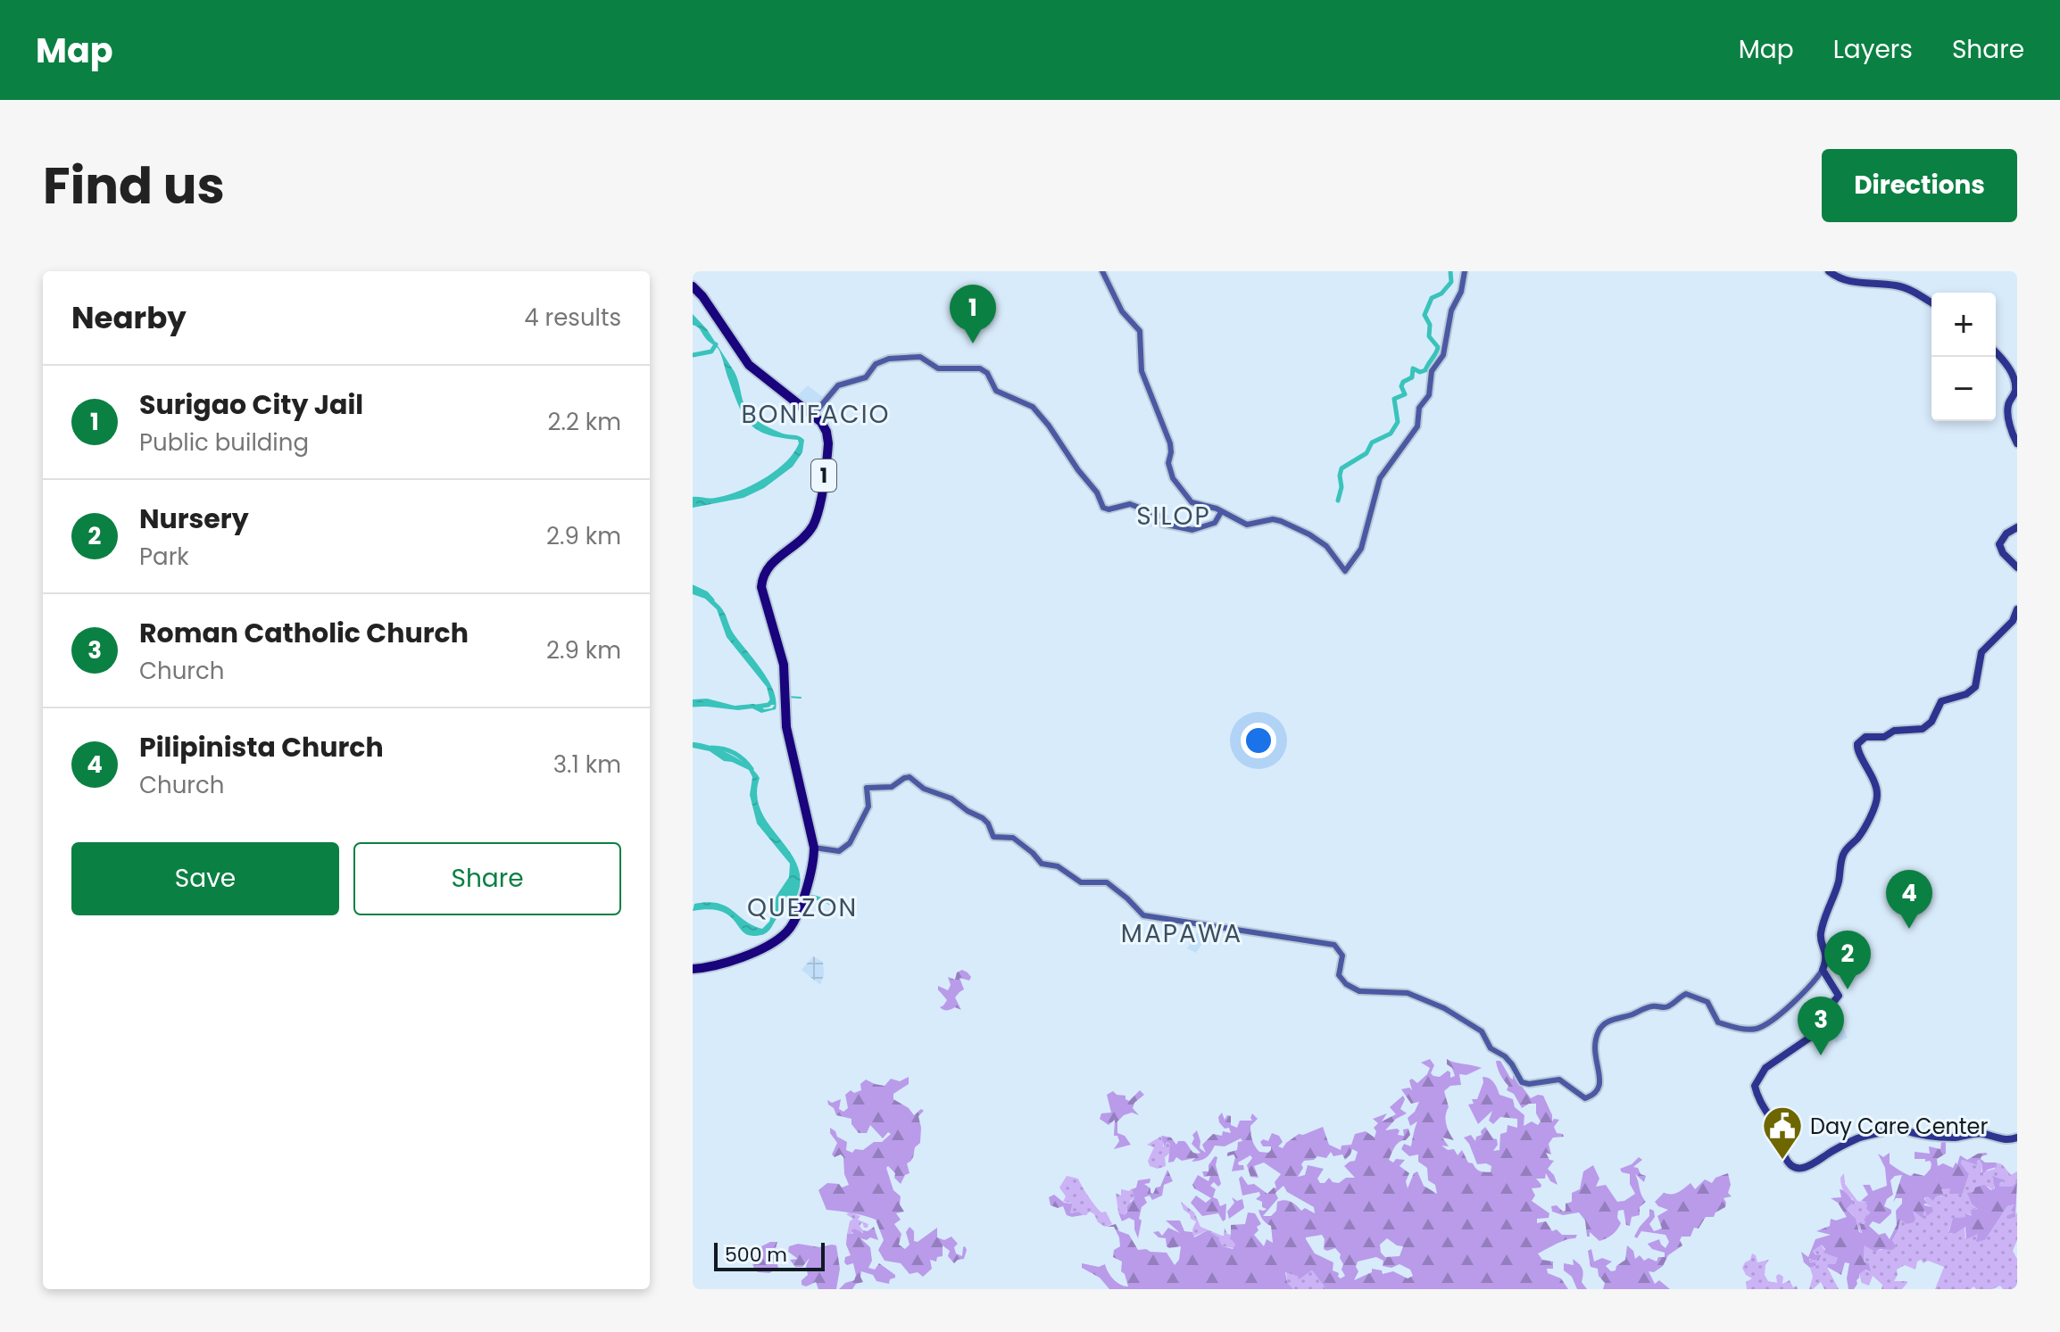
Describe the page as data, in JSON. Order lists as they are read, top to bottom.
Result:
{
  "streets": {
    "highway": ["1"]
  },
  "districts": [
    "BONIFACIO",
    "SILOP",
    "QUEZON",
    "MAPAWA"
  ],
  "places": {
    "public building": ["Day Care Center"]
  },
  "scale_bar": "500 m",
  "page": {
    "header": "Map",
    "nav": ["Map", "Layers", "Share"],
    "title": "Find us",
    "buttons": [
      "Directions",
      ["Save", "Share"]
    ],
    "heading": ["Nearby", "4 results"],
    "pins": [
      "1",
      "4",
      "2",
      "3"
    ],
    "map_buttons": ["+", "−"],
    "list": [
      {
        "mark": "1",
        "name": "Surigao City Jail",
        "note": "Public building",
        "value": "2.2 km"
      },
      {
        "mark": "2",
        "name": "Nursery",
        "note": "Park",
        "value": "2.9 km"
      },
      {
        "mark": "3",
        "name": "Roman Catholic Church",
        "note": "Church",
        "value": "2.9 km"
      },
      {
        "mark": "4",
        "name": "Pilipinista Church",
        "note": "Church",
        "value": "3.1 km"
      }
    ],
    "scale": "500 m"
  }
}
